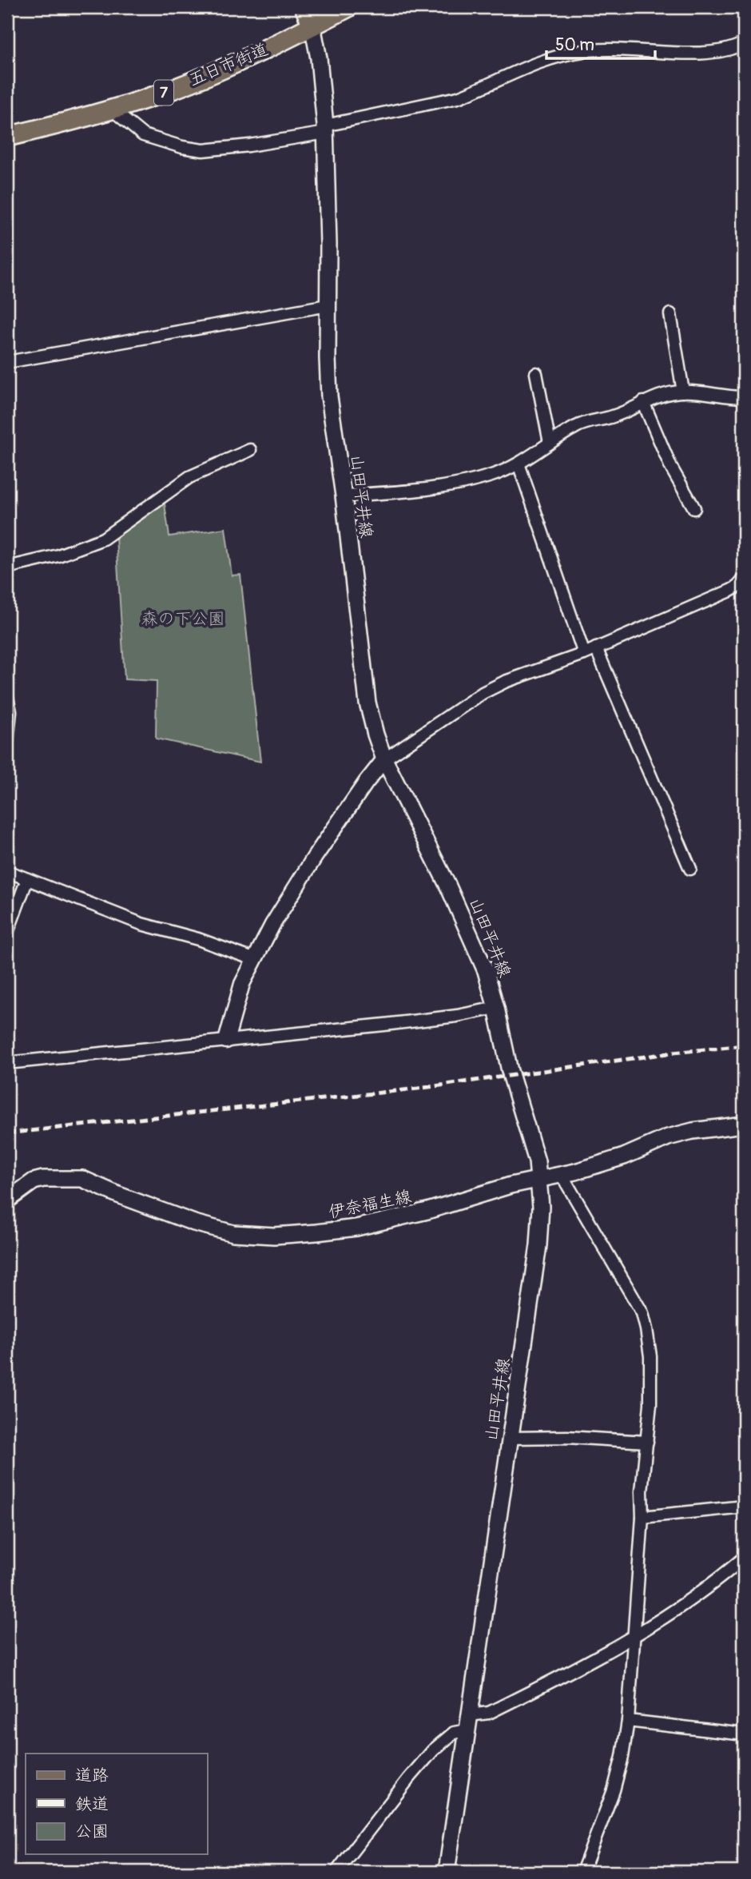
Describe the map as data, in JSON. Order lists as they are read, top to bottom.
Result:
{
  "streets": {
    "main road": [
      "五日市街道",
      "7",
      "山田平井線",
      "伊奈福生線"
    ]
  },
  "crossings": [
    ["五日市街道", "山田平井線"],
    ["山田平井線", "伊奈福生線"]
  ],
  "parks": ["森の下公園"],
  "legend": ["道路", "鉄道", "公園"],
  "scale_bar": "50 m"
}
